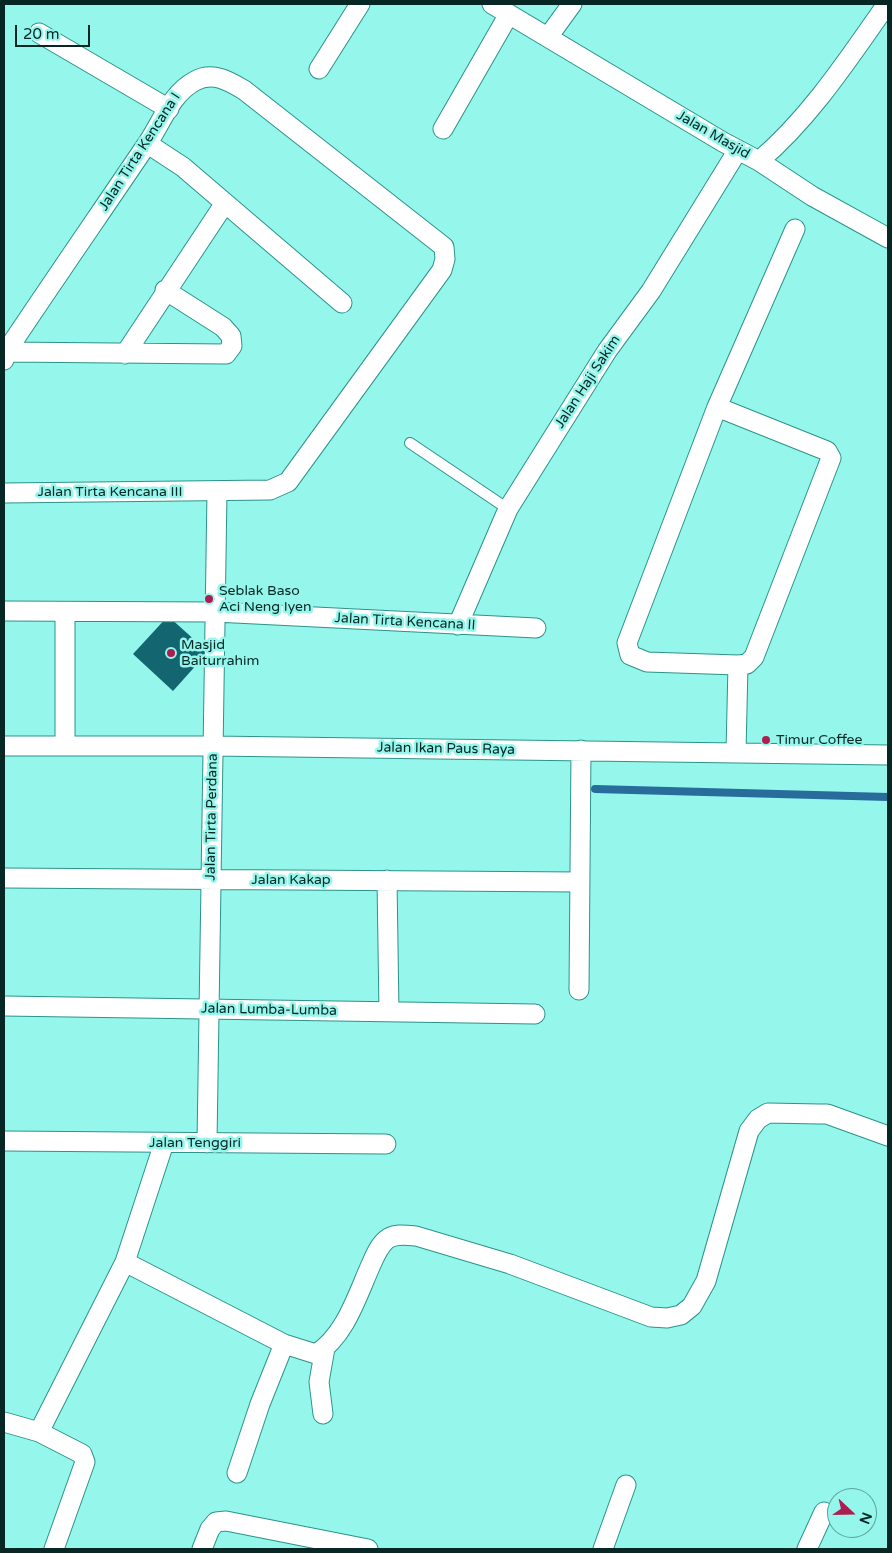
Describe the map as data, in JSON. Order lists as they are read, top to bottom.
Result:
{
  "streets": {
    "street": [
      "Jalan Masjid",
      "Jalan Tirta Kencana I",
      "Jalan Haji Sakim",
      "Jalan Tirta Kencana III",
      "Jalan Tirta Kencana II",
      "Jalan Ikan Paus Raya",
      "Jalan Tirta Perdana",
      "Jalan Kakap",
      "Jalan Lumba-Lumba",
      "Jalan Tenggiri"
    ]
  },
  "crossings": [
    ["Jalan Masjid", "Jalan Haji Sakim"],
    ["Jalan Tirta Kencana I", "Jalan Tirta Kencana III"],
    ["Jalan Haji Sakim", "Jalan Tirta Kencana II"],
    ["Jalan Tirta Kencana III", "Jalan Tirta Perdana"],
    ["Jalan Tirta Kencana II", "Jalan Tirta Perdana"],
    ["Jalan Ikan Paus Raya", "Jalan Tirta Perdana"],
    ["Jalan Tirta Perdana", "Jalan Kakap"],
    ["Jalan Tirta Perdana", "Jalan Lumba-Lumba"],
    ["Jalan Tirta Perdana", "Jalan Tenggiri"]
  ],
  "places": ["Seblak Baso Aci Neng Iyen", "Masjid Baiturrahim", "Timur Coffee"],
  "scale_bar": "20 m",
  "north": "right"
}
